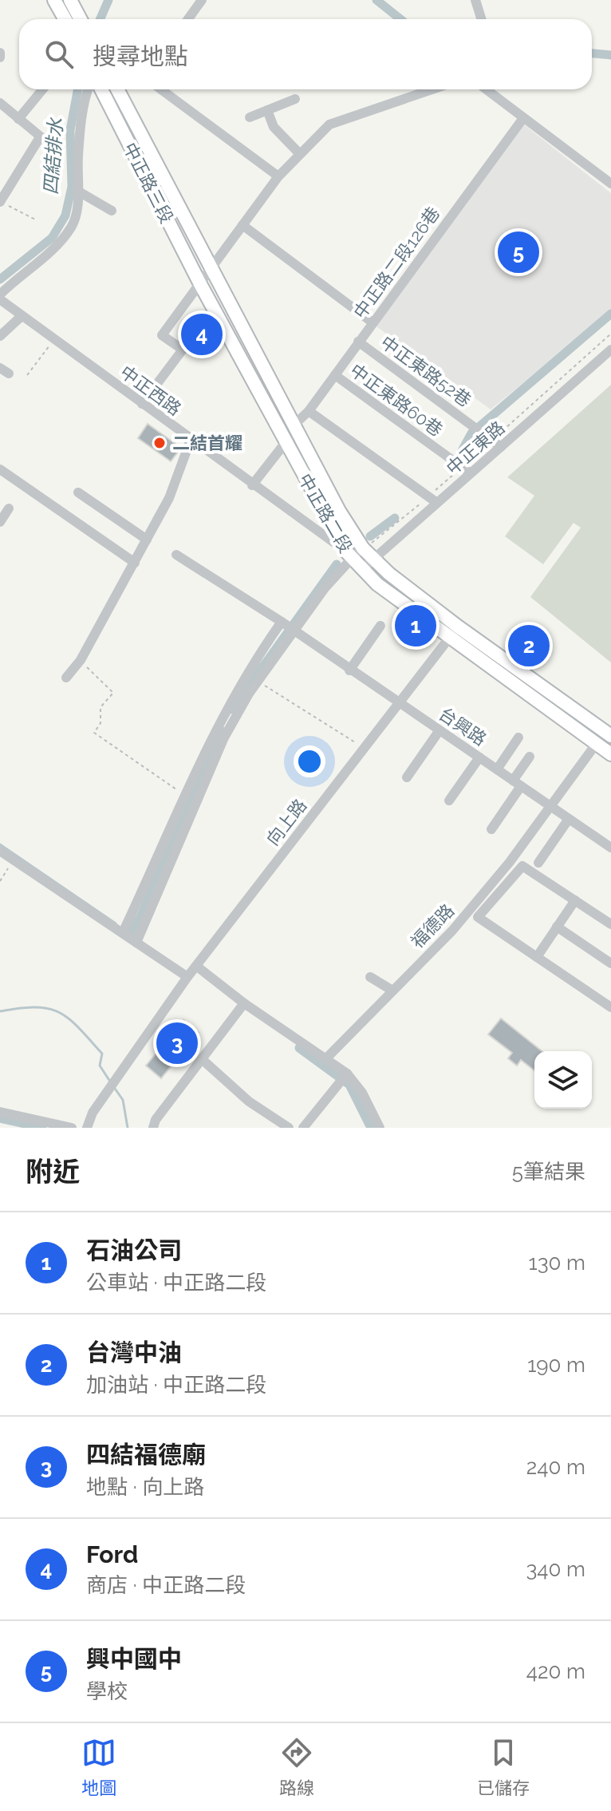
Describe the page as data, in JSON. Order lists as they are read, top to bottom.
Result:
{
  "streets": {
    "main road": ["中正路三段", "中正路二段"],
    "street": [
      "中正路二段126巷",
      "中正東路52巷",
      "中正西路",
      "中正東路60巷",
      "中正東路",
      "台興路",
      "向上路",
      "福德路"
    ]
  },
  "crossings": [
    ["中正路三段", "中正路二段"],
    ["中正路二段126巷", "中正東路52巷"],
    ["中正路二段126巷", "中正東路60巷"],
    ["中正路二段126巷", "中正路二段"],
    ["中正東路52巷", "中正東路"],
    ["中正西路", "中正路二段"],
    ["中正東路60巷", "中正東路"],
    ["中正東路", "中正路二段"],
    ["中正路二段", "向上路"],
    ["中正路二段", "福德路"],
    ["台興路", "向上路"],
    ["台興路", "福德路"]
  ],
  "water": ["四結排水"],
  "places": ["二結首耀"],
  "page": {
    "search": "搜尋地點",
    "pins": [
      "5",
      "4",
      "1",
      "2",
      "3"
    ],
    "heading": ["附近", "5筆結果"],
    "list": [
      {
        "mark": "1",
        "name": "石油公司",
        "note": "公車站 · 中正路二段",
        "value": "130 m"
      },
      {
        "mark": "2",
        "name": "台灣中油",
        "note": "加油站 · 中正路二段",
        "value": "190 m"
      },
      {
        "mark": "3",
        "name": "四結福德廟",
        "note": "地點 · 向上路",
        "value": "240 m"
      },
      {
        "mark": "4",
        "name": "Ford",
        "note": "商店 · 中正路二段",
        "value": "340 m"
      },
      {
        "mark": "5",
        "name": "興中國中",
        "note": "學校",
        "value": "420 m"
      }
    ],
    "nav": ["地圖", "路線", "已儲存"]
  }
}
